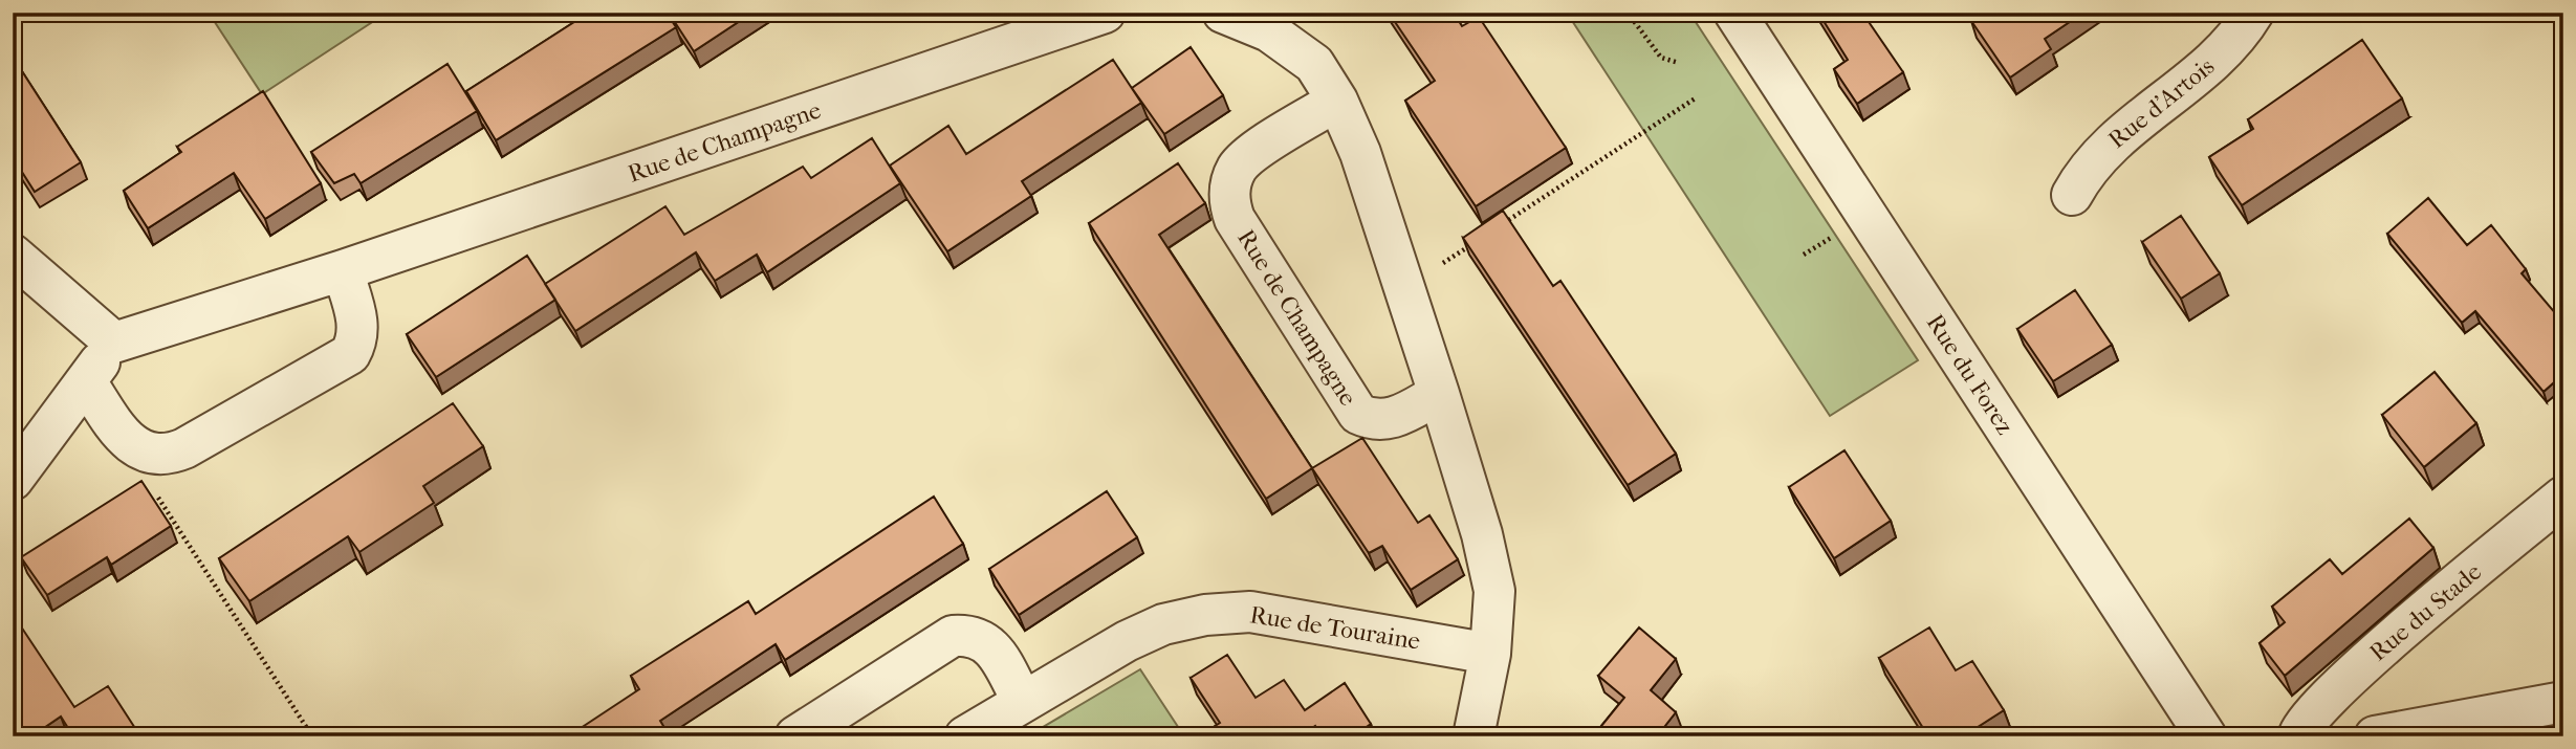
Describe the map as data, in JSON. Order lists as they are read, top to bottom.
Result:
{
  "streets": {
    "street": [
      "Rue d'Artois",
      "Rue de Champagne",
      "Rue du Forez",
      "Rue du Stade",
      "Rue de Touraine"
    ]
  }
}
